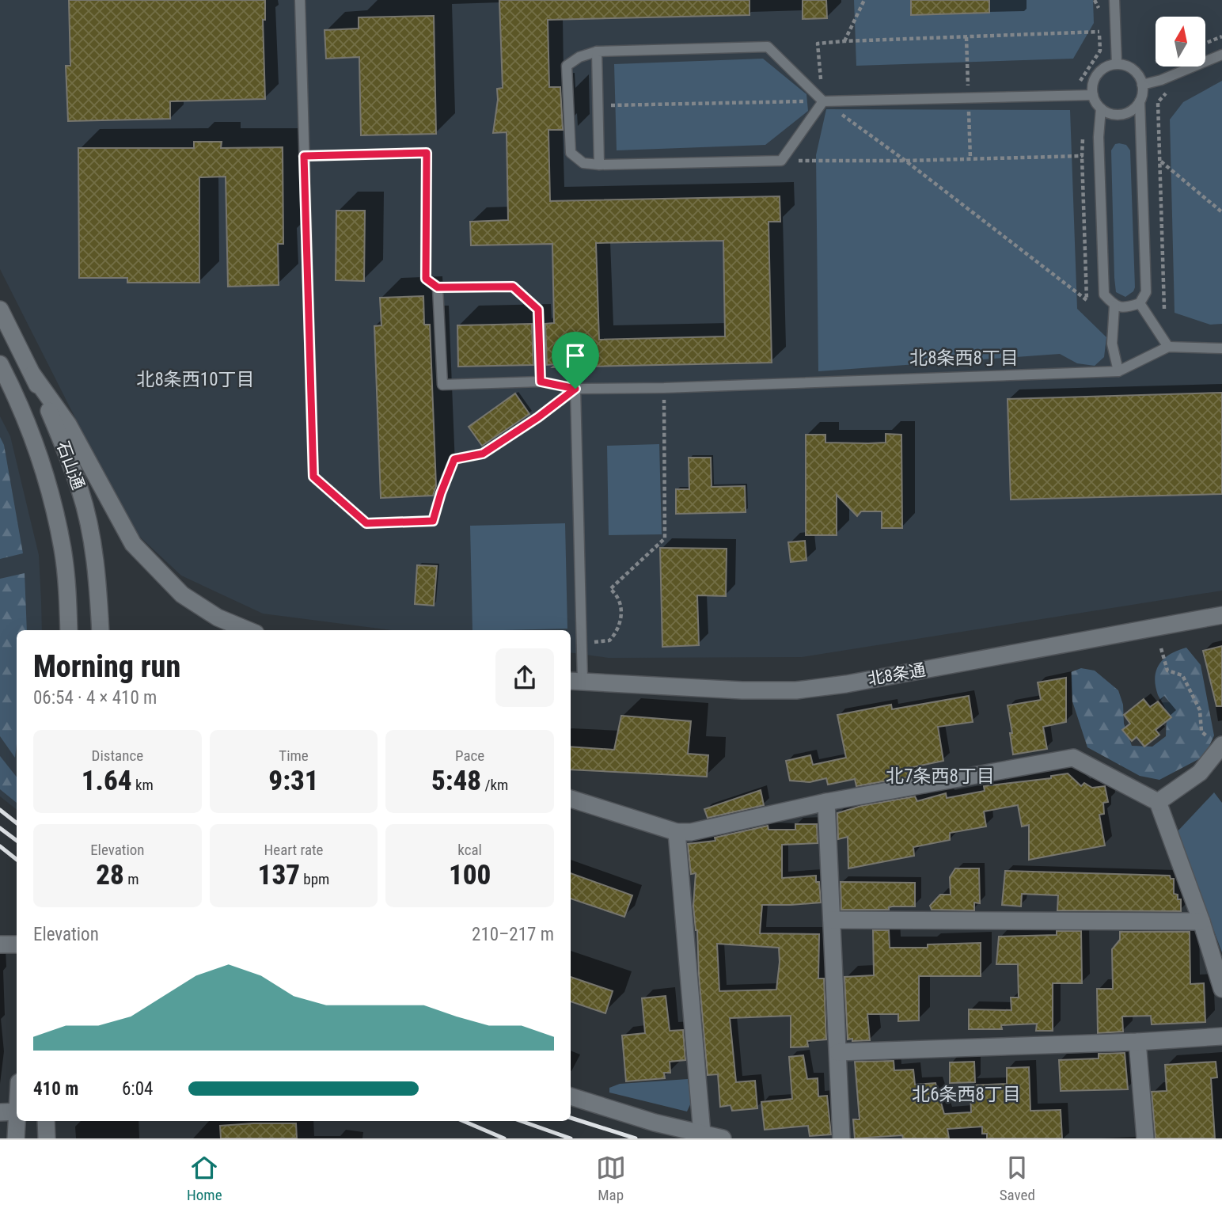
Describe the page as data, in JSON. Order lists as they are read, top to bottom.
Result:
{
  "streets": {
    "street": ["石山通", "北8条通"]
  },
  "districts": [
    "北8条西8丁目",
    "北8条西10丁目",
    "北7条西8丁目",
    "北6条西8丁目"
  ],
  "north": "top",
  "page": {
    "heading": ["Morning run", "06:54 · 4 × 410 m"],
    "stats": [
      ["Distance", "1.64 km"],
      ["Time", "9:31"],
      ["Pace", "5:48 /km"],
      ["Elevation", "28 m"],
      ["Heart rate", "137 bpm"],
      ["kcal", "100"]
    ],
    "chart": ["Elevation", "210–217 m"],
    "list": [
      {
        "name": "410 m",
        "note": "6:04"
      }
    ],
    "tabs": ["Home", "Map", "Saved"]
  }
}
